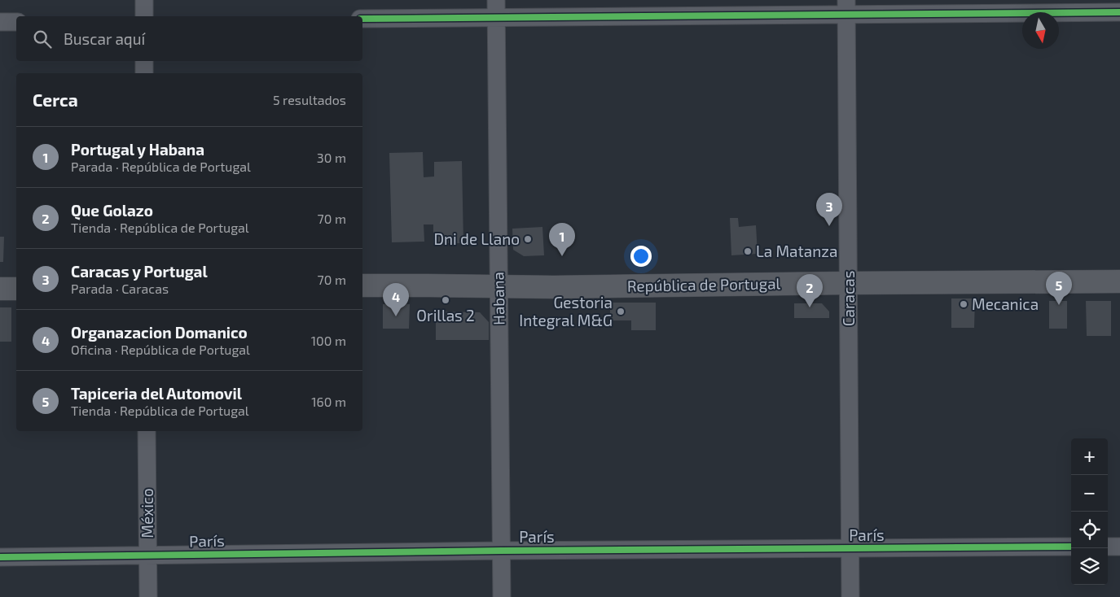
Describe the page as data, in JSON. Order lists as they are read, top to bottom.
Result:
{
  "streets": {
    "main road": ["República de Portugal"],
    "street": [
      "Habana",
      "Caracas",
      "México",
      "París"
    ]
  },
  "crossings": [
    ["República de Portugal", "Habana"],
    ["República de Portugal", "Caracas"],
    ["Habana", "París"],
    ["Caracas", "París"],
    ["México", "París"]
  ],
  "places": [
    "Dni de Llano",
    "La Matanza",
    "Orillas 2",
    "Mecanica",
    "Gestoria Integral M&G"
  ],
  "north": "bottom",
  "page": {
    "search": "Buscar aquí",
    "heading": ["Cerca", "5 resultados"],
    "list": [
      {
        "mark": "1",
        "name": "Portugal y Habana",
        "note": "Parada · República de Portugal",
        "value": "30 m"
      },
      {
        "mark": "2",
        "name": "Que Golazo",
        "note": "Tienda · República de Portugal",
        "value": "70 m"
      },
      {
        "mark": "3",
        "name": "Caracas y Portugal",
        "note": "Parada · Caracas",
        "value": "70 m"
      },
      {
        "mark": "4",
        "name": "Organazacion Domanico",
        "note": "Oficina · República de Portugal",
        "value": "100 m"
      },
      {
        "mark": "5",
        "name": "Tapiceria del Automovil",
        "note": "Tienda · República de Portugal",
        "value": "160 m"
      }
    ],
    "pins": [
      "3",
      "1",
      "5",
      "2",
      "4"
    ],
    "map_buttons": ["+", "−"]
  }
}
